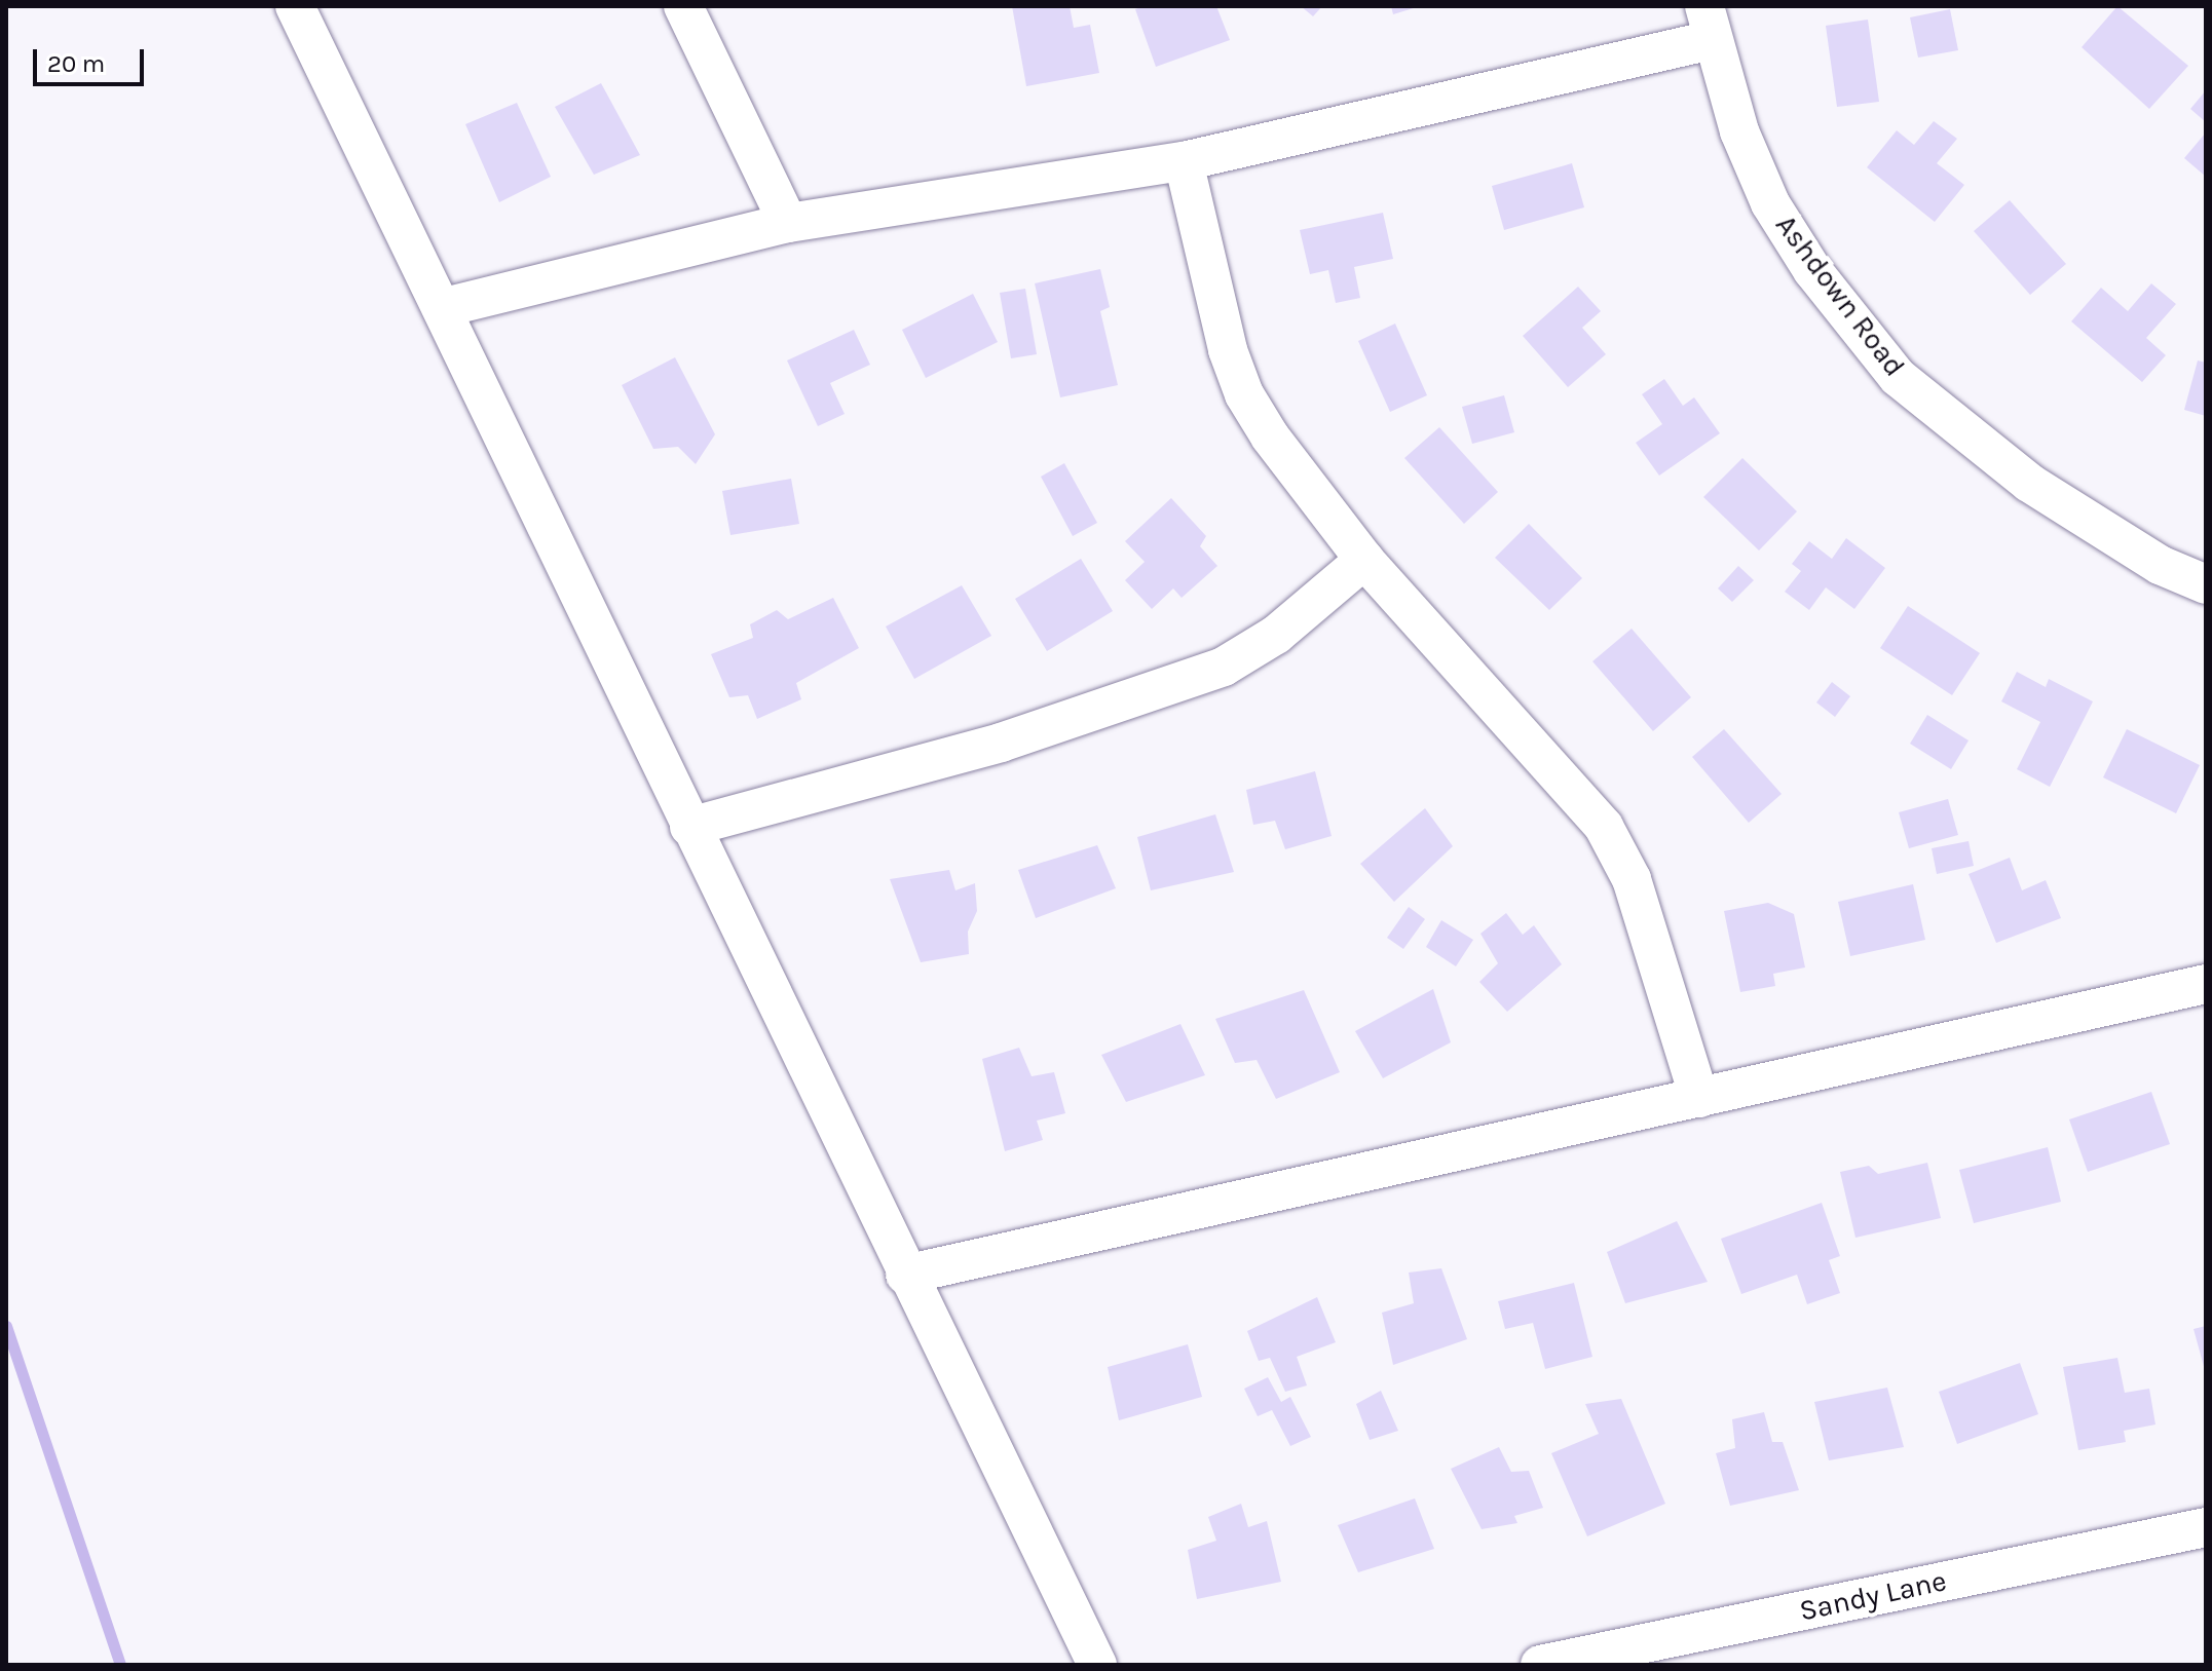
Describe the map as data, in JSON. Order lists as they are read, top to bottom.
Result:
{
  "streets": {
    "street": ["Ashdown Road", "Sandy Lane"]
  },
  "scale_bar": "20 m"
}
